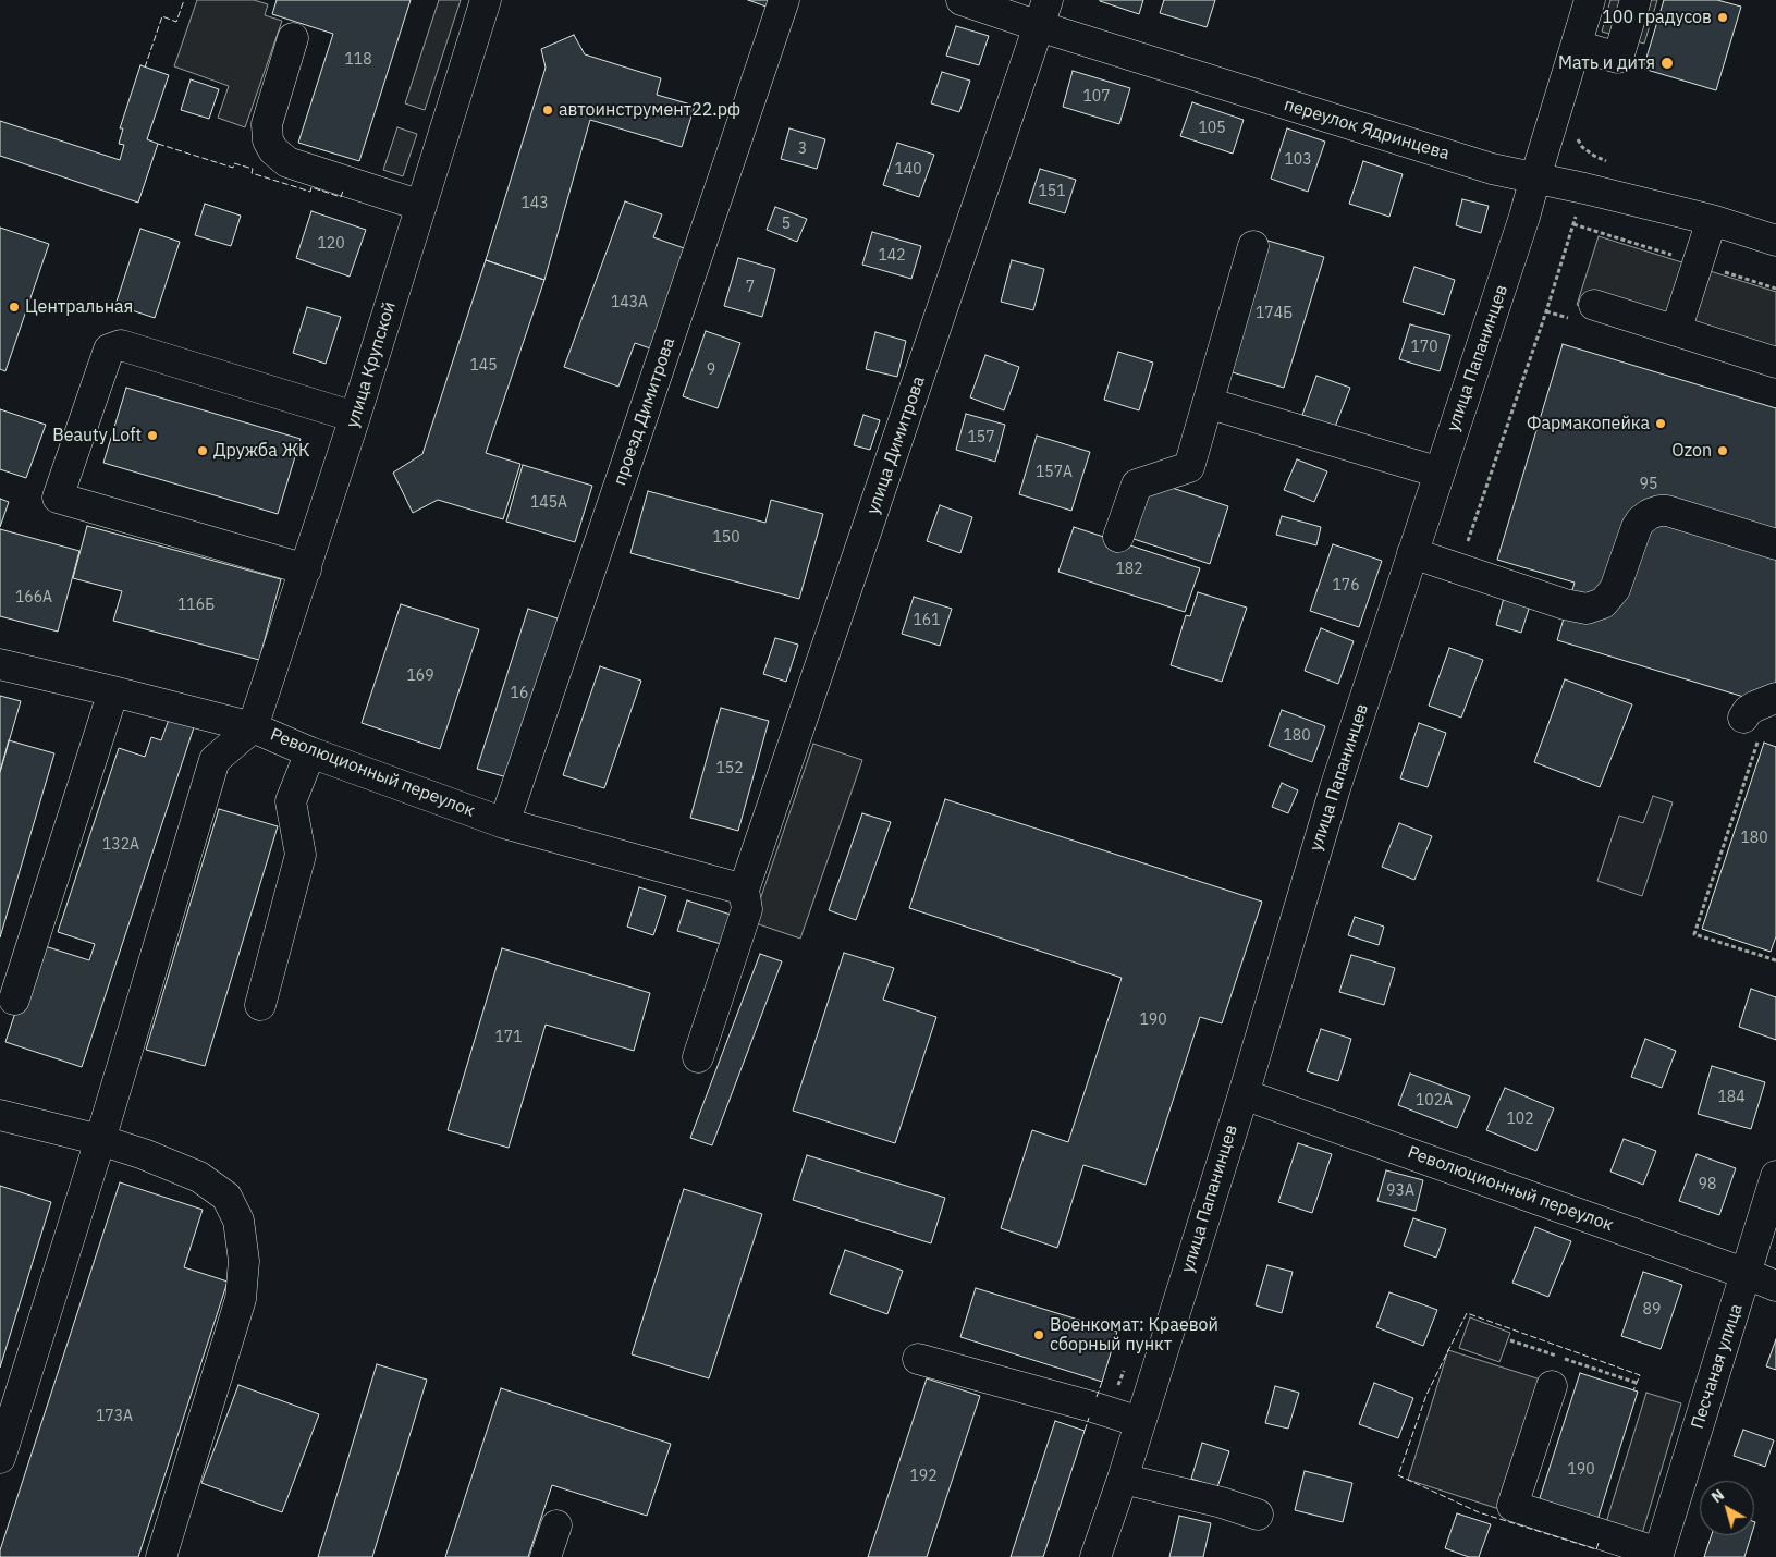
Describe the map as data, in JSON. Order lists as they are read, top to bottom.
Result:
{
  "streets": {
    "street": [
      "переулок Ядринцева",
      "улица Папанинцев",
      "улица Крупской",
      "проезд Димитрова",
      "улица Димитрова",
      "Революционный переулок",
      "Песчаная улица"
    ]
  },
  "crossings": [
    ["переулок Ядринцева", "улица Папанинцев"],
    ["переулок Ядринцева", "улица Димитрова"],
    ["улица Папанинцев", "Революционный переулок"],
    ["улица Крупской", "Революционный переулок"],
    ["проезд Димитрова", "Революционный переулок"],
    ["улица Димитрова", "Революционный переулок"],
    ["Революционный переулок", "Песчаная улица"]
  ],
  "places": [
    "100 градусов",
    "Мать и дитя",
    "автоинструмент22.рф",
    "Центральная",
    "Фармакопейка",
    "Beauty Loft",
    "Дружба ЖК",
    "Ozon",
    "Военкомат: Краевой сборный пункт"
  ],
  "house_numbers": [
    "118",
    "107",
    "105",
    "3",
    "103",
    "140",
    "151",
    "143",
    "5",
    "120",
    "142",
    "7",
    "143А",
    "174Б",
    "170",
    "145",
    "9",
    "157",
    "157А",
    "95",
    "145А",
    "150",
    "182",
    "176",
    "166А",
    "116Б",
    "161",
    "169",
    "16",
    "180",
    "152",
    "180",
    "132А",
    "190",
    "171",
    "184",
    "102А",
    "102",
    "98",
    "93А",
    "89",
    "173А",
    "190",
    "192"
  ],
  "north": "top left"
}
